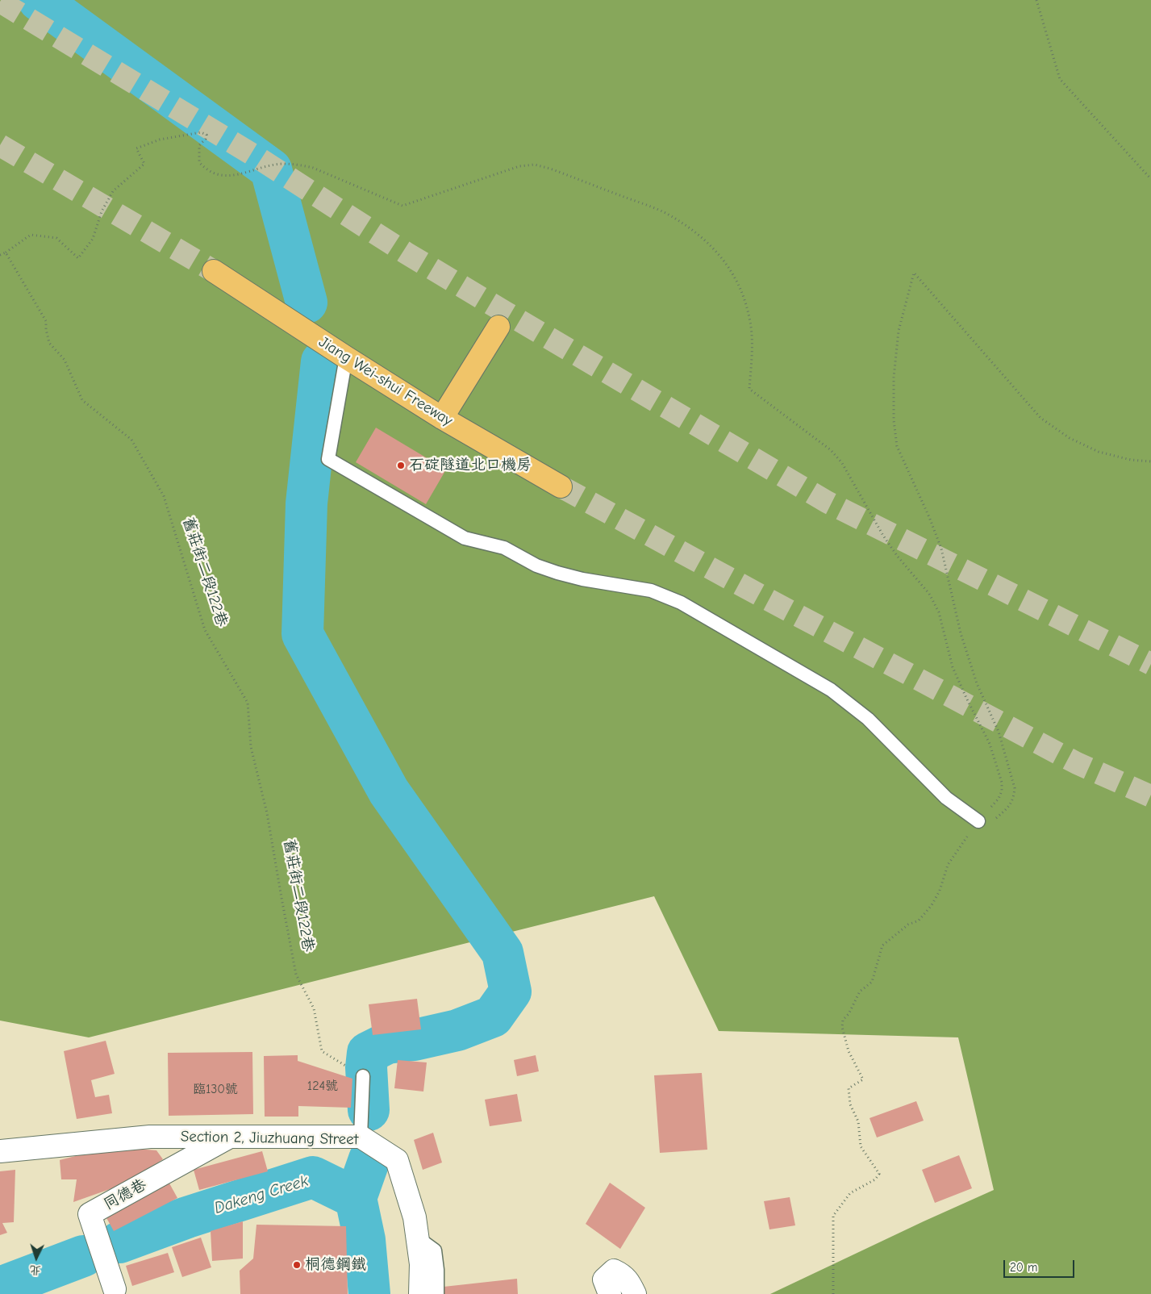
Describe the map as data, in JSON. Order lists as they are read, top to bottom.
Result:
{
  "streets": {
    "highway": ["Jiang Wei-shui Freeway"],
    "street": ["Section 2, Jiuzhuang Street", "同德巷"],
    "path": ["舊莊街二段122巷"]
  },
  "crossings": [
    ["Section 2, Jiuzhuang Street", "同德巷"]
  ],
  "water": ["Dakeng Creek"],
  "places": ["石碇隧道北口機房", "桐德鋼鐵"],
  "house_numbers": ["124號", "臨130號"],
  "scale_bar": "20 m",
  "north": "bottom"
}
